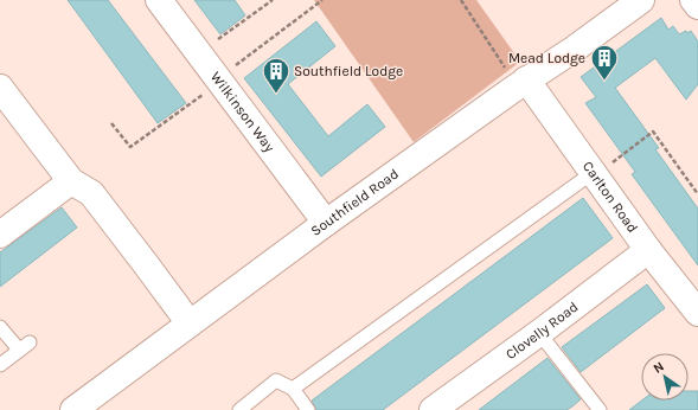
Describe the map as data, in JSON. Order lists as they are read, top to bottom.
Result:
{
  "streets": {
    "street": [
      "Wilkinson Way",
      "Carlton Road",
      "Southfield Road",
      "Clovelly Road"
    ]
  },
  "crossings": [
    ["Wilkinson Way", "Southfield Road"],
    ["Carlton Road", "Southfield Road"],
    ["Carlton Road", "Clovelly Road"]
  ],
  "places": {
    "building": ["Mead Lodge", "Southfield Lodge"]
  },
  "north": "top left"
}
